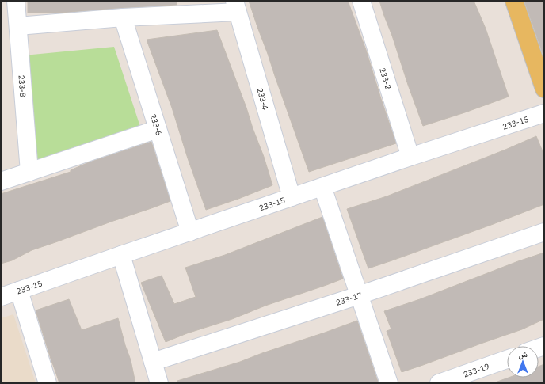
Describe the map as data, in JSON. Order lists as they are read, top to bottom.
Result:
{
  "streets": {
    "street": [
      "233-2",
      "233-8",
      "233-4",
      "233-15",
      "233-6",
      "233-17",
      "233-19"
    ]
  },
  "crossings": [
    ["233-2", "233-15"],
    ["233-4", "233-15"],
    ["233-15", "233-6"]
  ],
  "north": "top"
}
